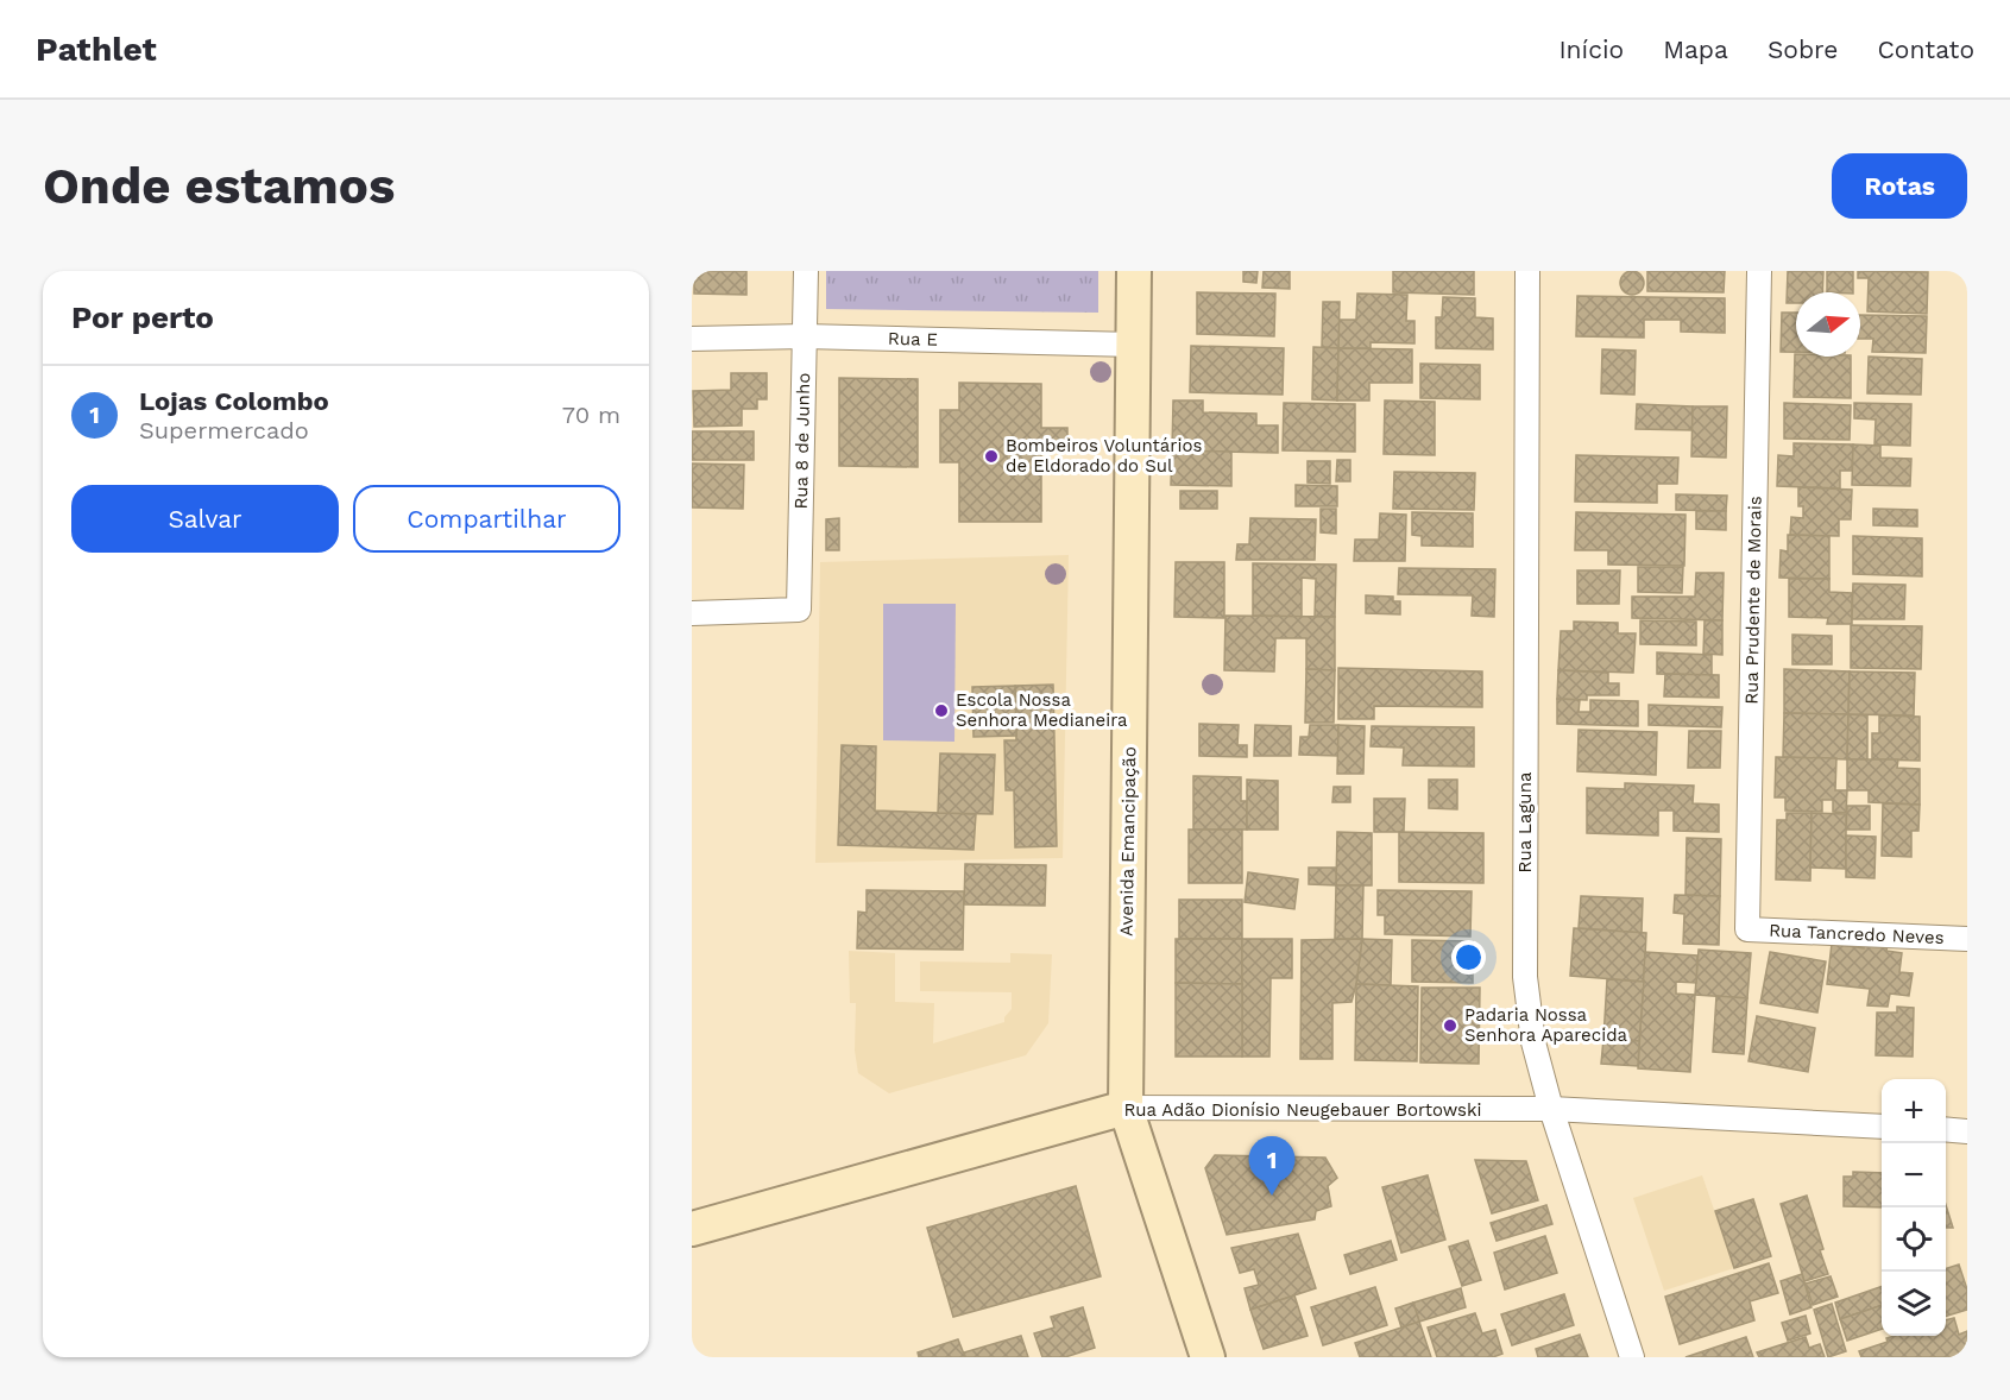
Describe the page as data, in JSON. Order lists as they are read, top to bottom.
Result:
{
  "streets": {
    "main road": ["Avenida Emancipação", "Rua Adão Dionísio Neugebauer Bortowski"],
    "street": [
      "Rua E",
      "Rua 8 de Junho",
      "Rua Prudente de Morais",
      "Rua Laguna",
      "Rua Tancredo Neves"
    ]
  },
  "crossings": [
    ["Rua E", "Rua 8 de Junho"],
    ["Rua E", "Avenida Emancipação"],
    ["Rua Prudente de Morais", "Rua Tancredo Neves"],
    ["Rua Laguna", "Rua Adão Dionísio Neugebauer Bortowski"],
    ["Avenida Emancipação", "Rua Adão Dionísio Neugebauer Bortowski"]
  ],
  "places": ["Bombeiros Voluntários de Eldorado do Sul", "Escola Nossa Senhora Medianeira", "Padaria Nossa Senhora Aparecida"],
  "north": "right",
  "page": {
    "header": "Pathlet",
    "nav": [
      "Início",
      "Mapa",
      "Sobre",
      "Contato"
    ],
    "buttons": [
      "Rotas",
      ["Salvar", "Compartilhar"]
    ],
    "title": "Onde estamos",
    "heading": "Por perto",
    "list": [
      {
        "mark": "1",
        "name": "Lojas Colombo",
        "note": "Supermercado",
        "value": "70 m"
      }
    ],
    "map_buttons": ["+", "−"],
    "pins": "1"
  }
}
